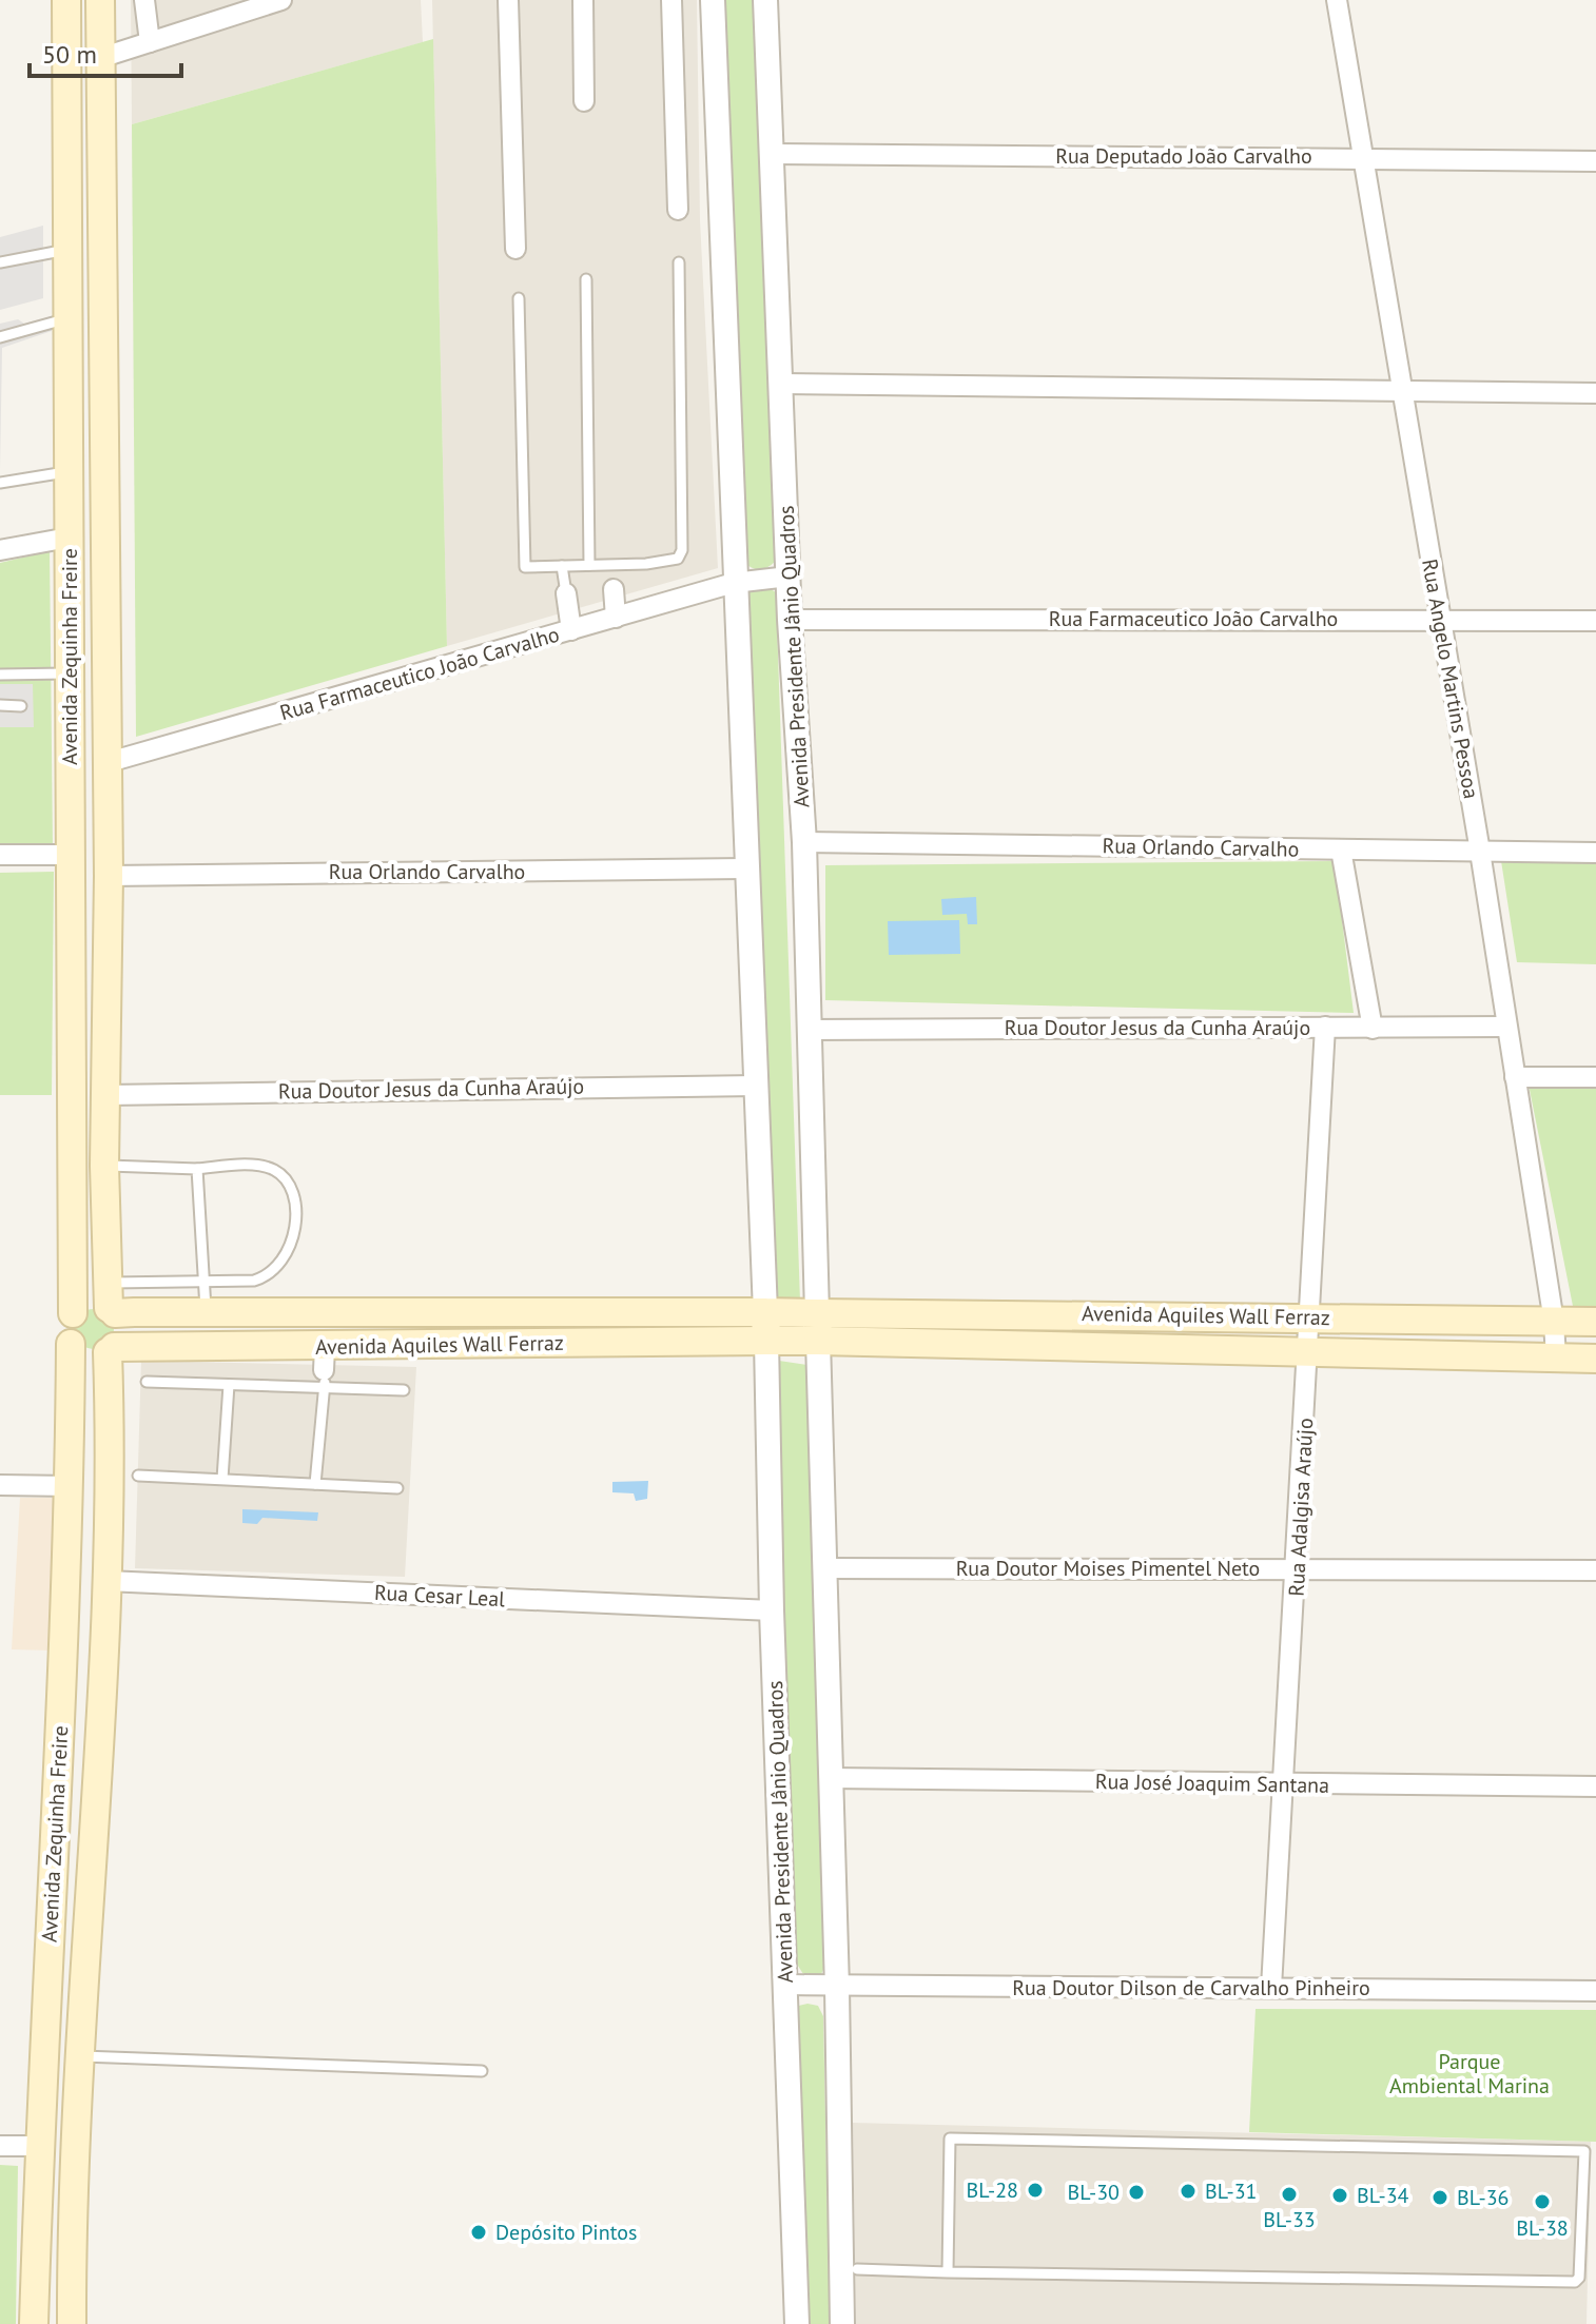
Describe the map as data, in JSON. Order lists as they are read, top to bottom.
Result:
{
  "streets": {
    "main road": ["Avenida Zequinha Freire", "Avenida Aquiles Wall Ferraz"],
    "street": [
      "Rua Deputado João Carvalho",
      "Rua Farmaceutico João Carvalho",
      "Avenida Presidente Jânio Quadros",
      "Rua Angelo Martins Pessoa",
      "Rua Orlando Carvalho",
      "Rua Doutor Jesus da Cunha Araújo",
      "Rua Adalgisa Araújo",
      "Rua Doutor Moises Pimentel Neto",
      "Rua Cesar Leal",
      "Rua José Joaquim Santana",
      "Rua Doutor Dilson de Carvalho Pinheiro"
    ]
  },
  "crossings": [
    ["Rua Deputado João Carvalho", "Avenida Presidente Jânio Quadros"],
    ["Rua Deputado João Carvalho", "Rua Angelo Martins Pessoa"],
    ["Rua Farmaceutico João Carvalho", "Avenida Zequinha Freire"],
    ["Rua Farmaceutico João Carvalho", "Avenida Presidente Jânio Quadros"],
    ["Rua Farmaceutico João Carvalho", "Rua Angelo Martins Pessoa"],
    ["Avenida Zequinha Freire", "Rua Orlando Carvalho"],
    ["Avenida Zequinha Freire", "Rua Doutor Jesus da Cunha Araújo"],
    ["Avenida Zequinha Freire", "Avenida Aquiles Wall Ferraz"],
    ["Avenida Zequinha Freire", "Rua Cesar Leal"],
    ["Avenida Presidente Jânio Quadros", "Rua Orlando Carvalho"],
    ["Avenida Presidente Jânio Quadros", "Rua Doutor Jesus da Cunha Araújo"],
    ["Avenida Presidente Jânio Quadros", "Avenida Aquiles Wall Ferraz"],
    ["Avenida Presidente Jânio Quadros", "Rua Doutor Moises Pimentel Neto"],
    ["Avenida Presidente Jânio Quadros", "Rua Cesar Leal"],
    ["Avenida Presidente Jânio Quadros", "Rua José Joaquim Santana"],
    ["Avenida Presidente Jânio Quadros", "Rua Doutor Dilson de Carvalho Pinheiro"],
    ["Rua Angelo Martins Pessoa", "Rua Orlando Carvalho"],
    ["Rua Angelo Martins Pessoa", "Rua Doutor Jesus da Cunha Araújo"],
    ["Rua Angelo Martins Pessoa", "Avenida Aquiles Wall Ferraz"],
    ["Rua Doutor Jesus da Cunha Araújo", "Rua Adalgisa Araújo"],
    ["Avenida Aquiles Wall Ferraz", "Rua Adalgisa Araújo"],
    ["Rua Adalgisa Araújo", "Rua Doutor Moises Pimentel Neto"],
    ["Rua Adalgisa Araújo", "Rua José Joaquim Santana"],
    ["Rua Adalgisa Araújo", "Rua Doutor Dilson de Carvalho Pinheiro"]
  ],
  "parks": ["Parque Ambiental Marina"],
  "places": [
    "BL-28",
    "BL-31",
    "BL-30",
    "BL-33",
    "BL-34",
    "BL-36",
    "BL-38",
    "Depósito Pintos"
  ],
  "scale_bar": "50 m"
}
